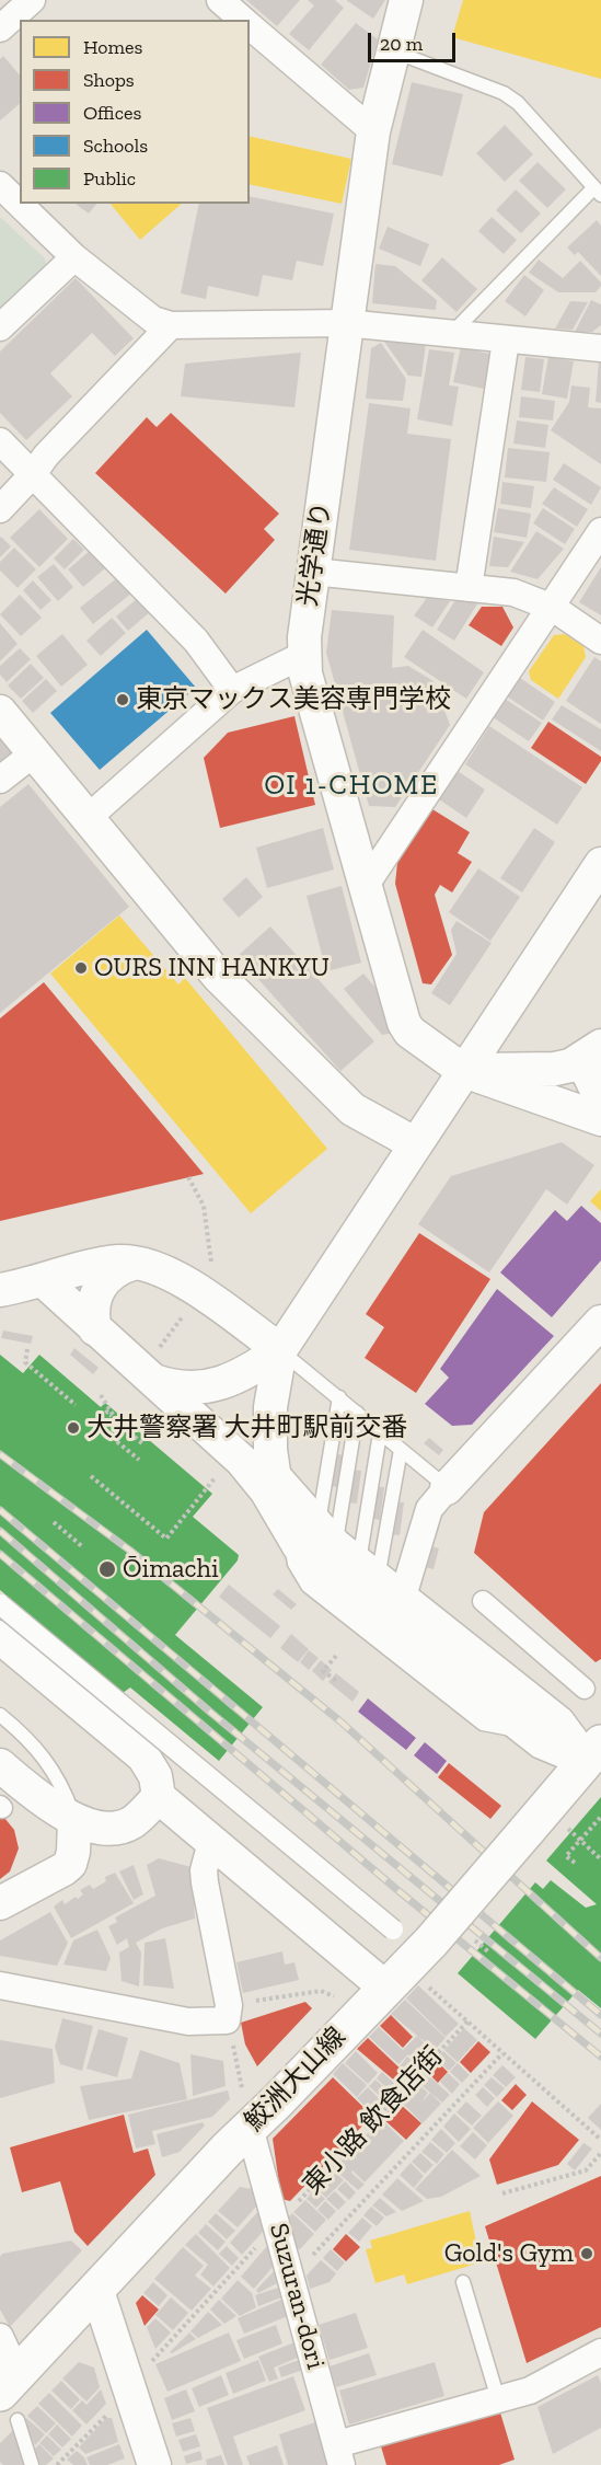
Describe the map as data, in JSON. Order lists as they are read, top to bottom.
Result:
{
  "streets": {
    "main road": ["鮫洲大山線"],
    "street": ["光学通り", "Suzuran-dori"],
    "path": ["東小路 飲食店街"]
  },
  "crossings": [
    ["鮫洲大山線", "Suzuran-dori"],
    ["東小路 飲食店街", "Suzuran-dori"]
  ],
  "districts": ["OI 1-CHOME"],
  "places": [
    "東京マックス美容専門学校",
    "OURS INN HANKYU",
    "大井警察署 大井町駅前交番",
    "Ōimachi",
    "Gold's Gym"
  ],
  "legend": [
    "Homes",
    "Shops",
    "Offices",
    "Schools",
    "Public"
  ],
  "scale_bar": "20 m"
}
